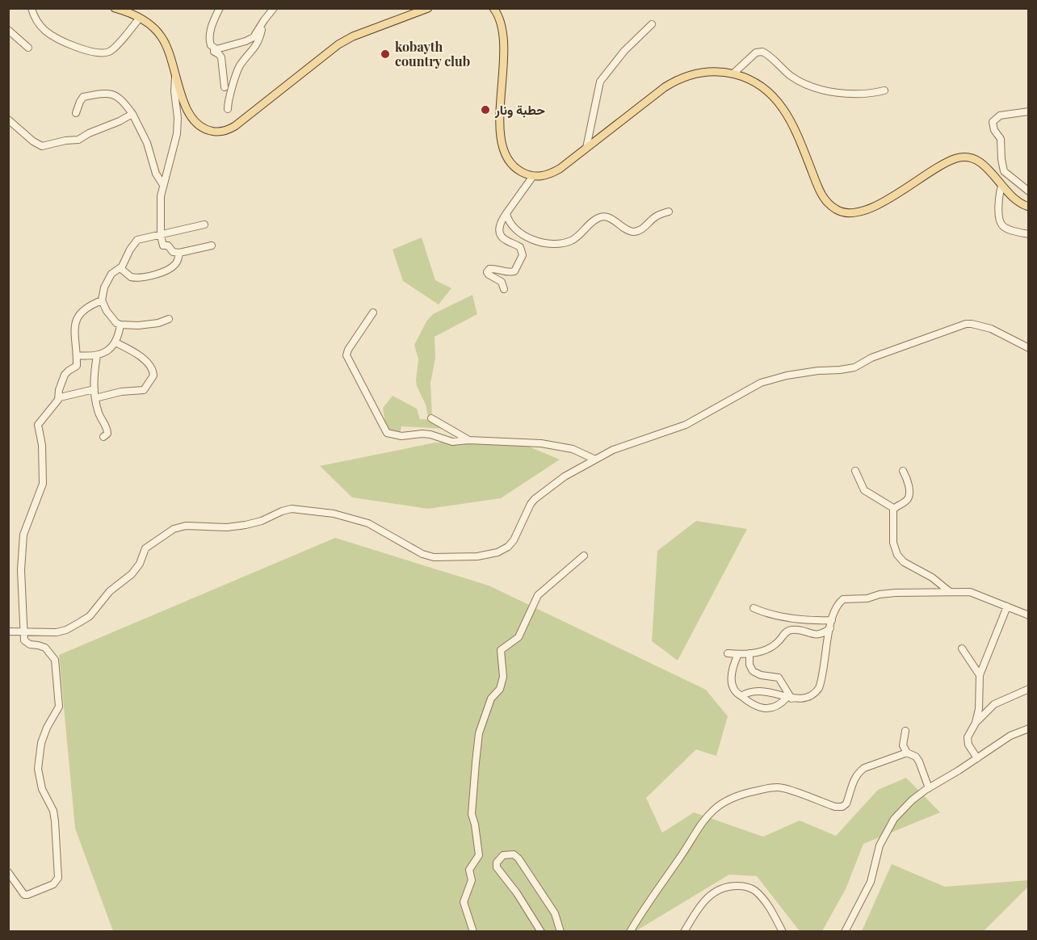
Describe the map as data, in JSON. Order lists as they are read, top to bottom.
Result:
{
  "places": ["kobayth country club", "حطبة ونار"]
}
